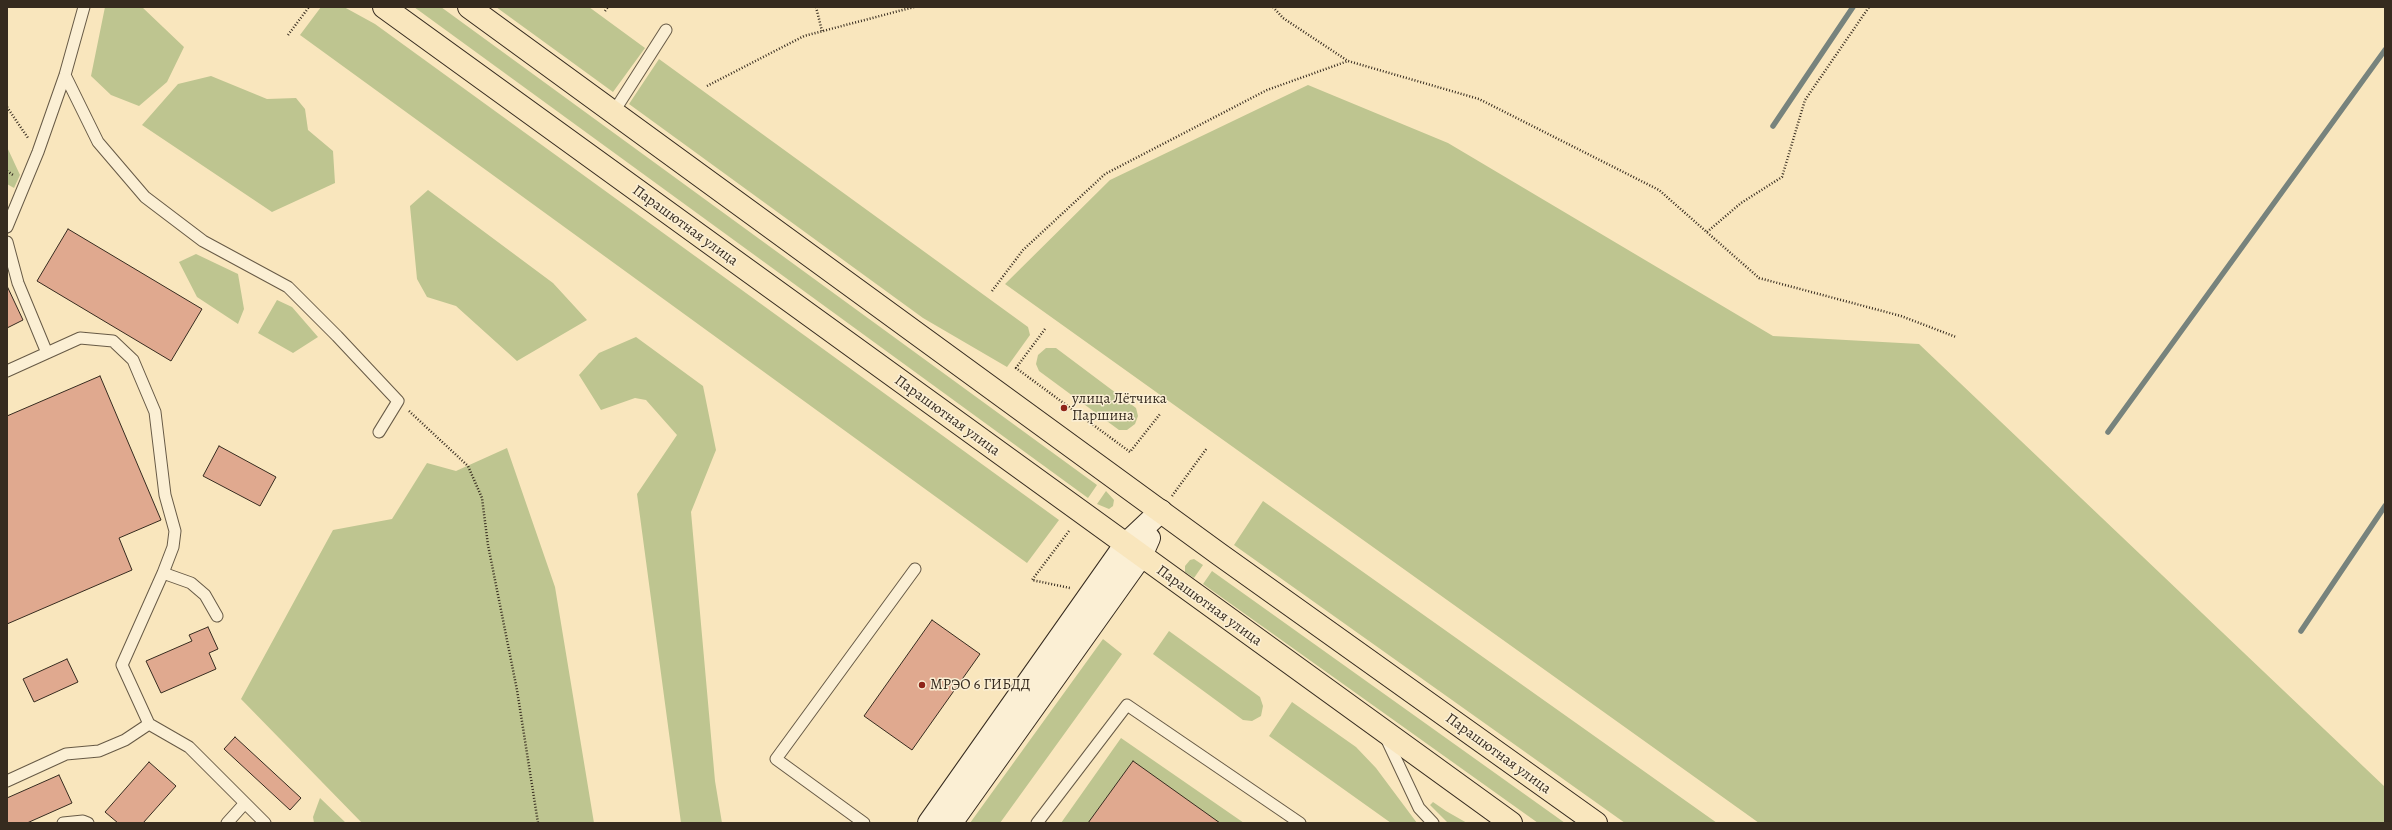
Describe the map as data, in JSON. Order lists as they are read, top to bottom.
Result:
{
  "streets": {
    "main road": ["Парашютная улица"]
  },
  "places": ["улица Лётчика Паршина", "МРЭО 6 ГИБДД"]
}
